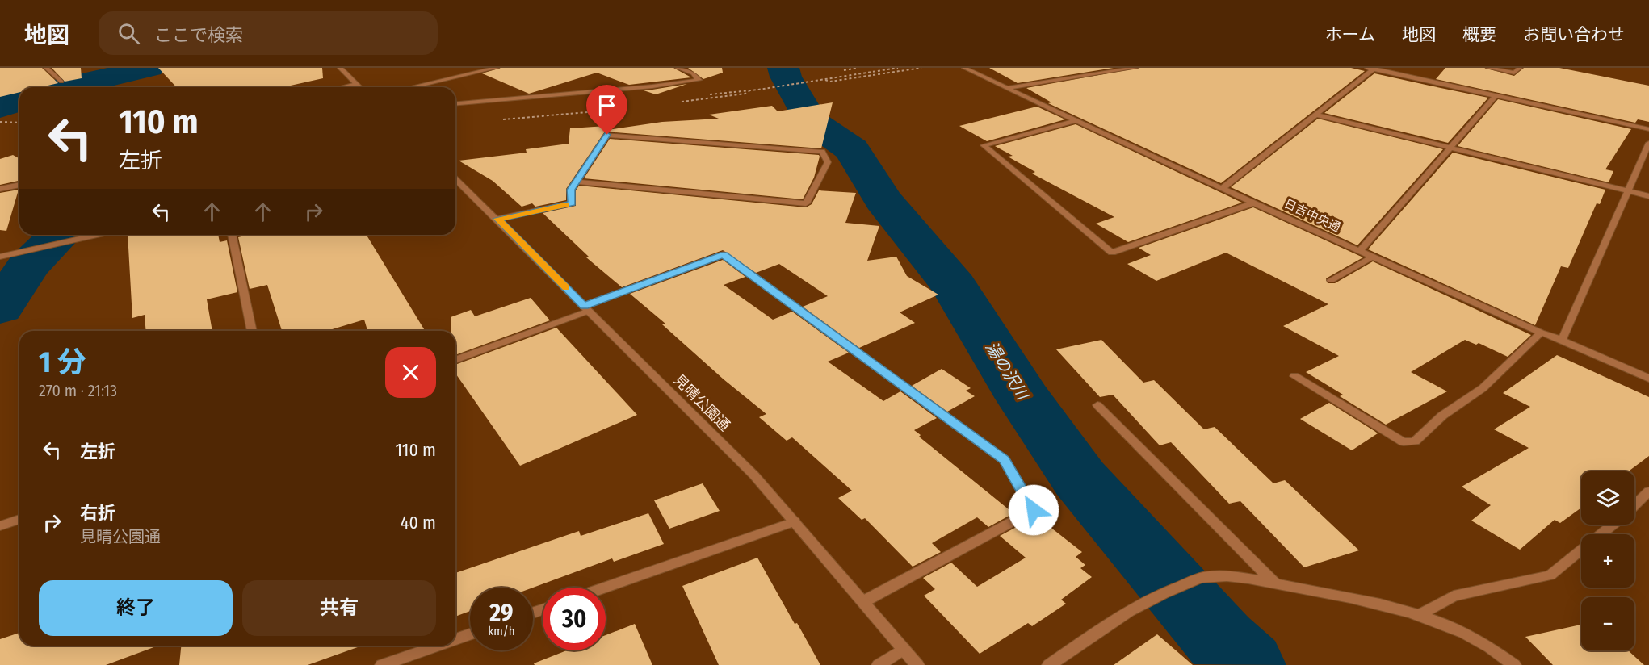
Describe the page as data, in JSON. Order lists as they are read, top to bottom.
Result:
{
  "streets": {
    "street": ["日吉中央通", "見晴公園通"]
  },
  "water": ["湯の沢川"],
  "page": {
    "header": "地図",
    "search": "ここで検索",
    "nav": [
      "ホーム",
      "地図",
      "概要",
      "お問い合わせ"
    ],
    "turn": ["110 m", "左折"],
    "heading": ["1 分", "270 m · 21:13"],
    "list": [
      {
        "name": "左折",
        "value": "110 m"
      },
      {
        "name": "右折",
        "note": "見晴公園通",
        "value": "40 m"
      }
    ],
    "map_buttons": ["+", "−"],
    "buttons": ["終了", "共有"],
    "speed": "29 km/h",
    "limit": "30"
  }
}
